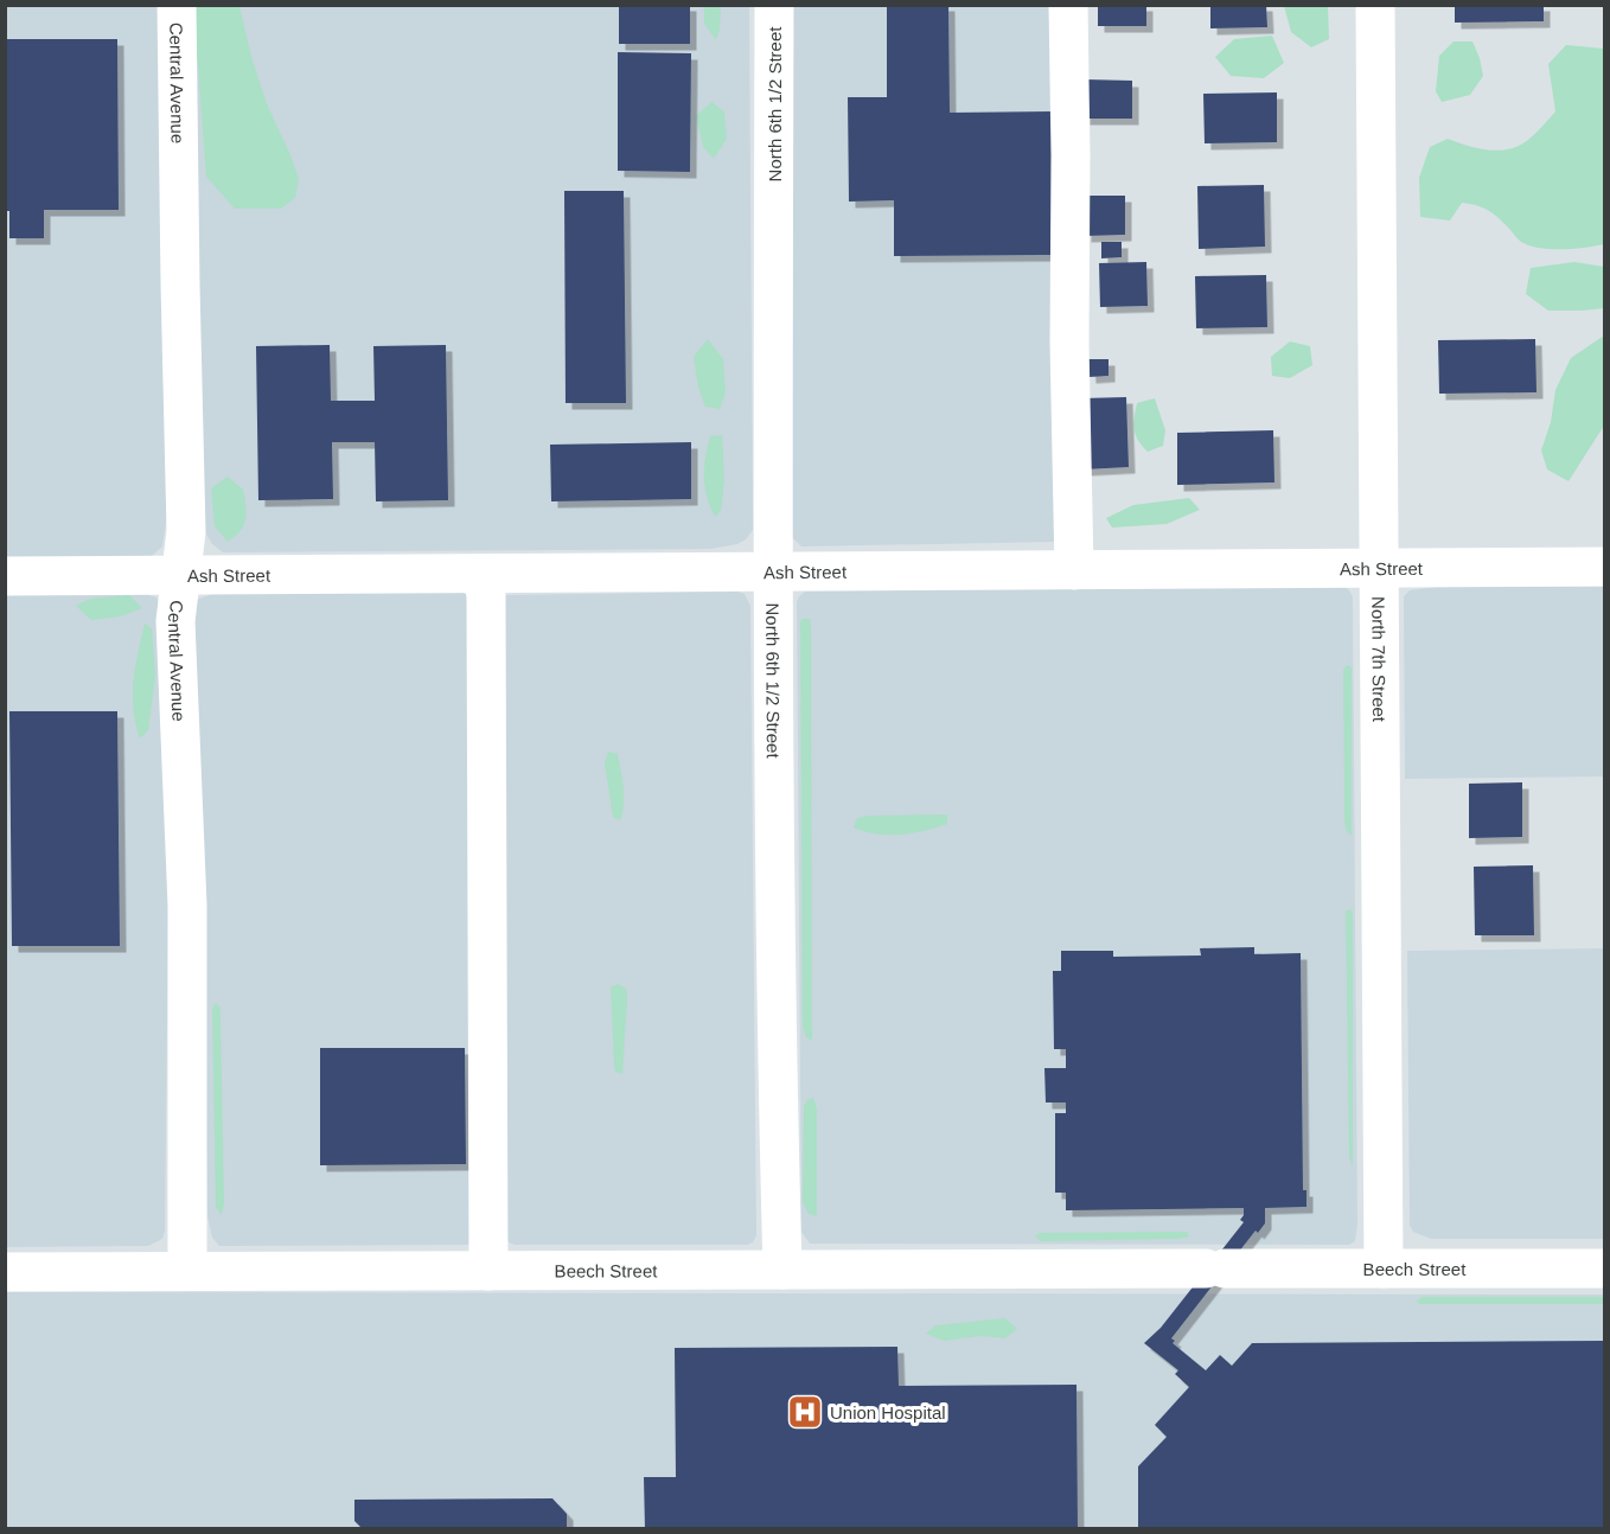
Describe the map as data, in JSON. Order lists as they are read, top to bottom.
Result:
{
  "streets": {
    "street": [
      "Central Avenue",
      "North 6th 1/2 Street",
      "Ash Street",
      "North 7th Street",
      "Beech Street"
    ]
  },
  "crossings": [
    ["Central Avenue", "Ash Street"],
    ["Central Avenue", "Beech Street"],
    ["North 6th 1/2 Street", "Ash Street"],
    ["North 6th 1/2 Street", "Beech Street"],
    ["Ash Street", "North 7th Street"],
    ["North 7th Street", "Beech Street"]
  ],
  "places": {
    "hospital": ["Union Hospital"]
  }
}
